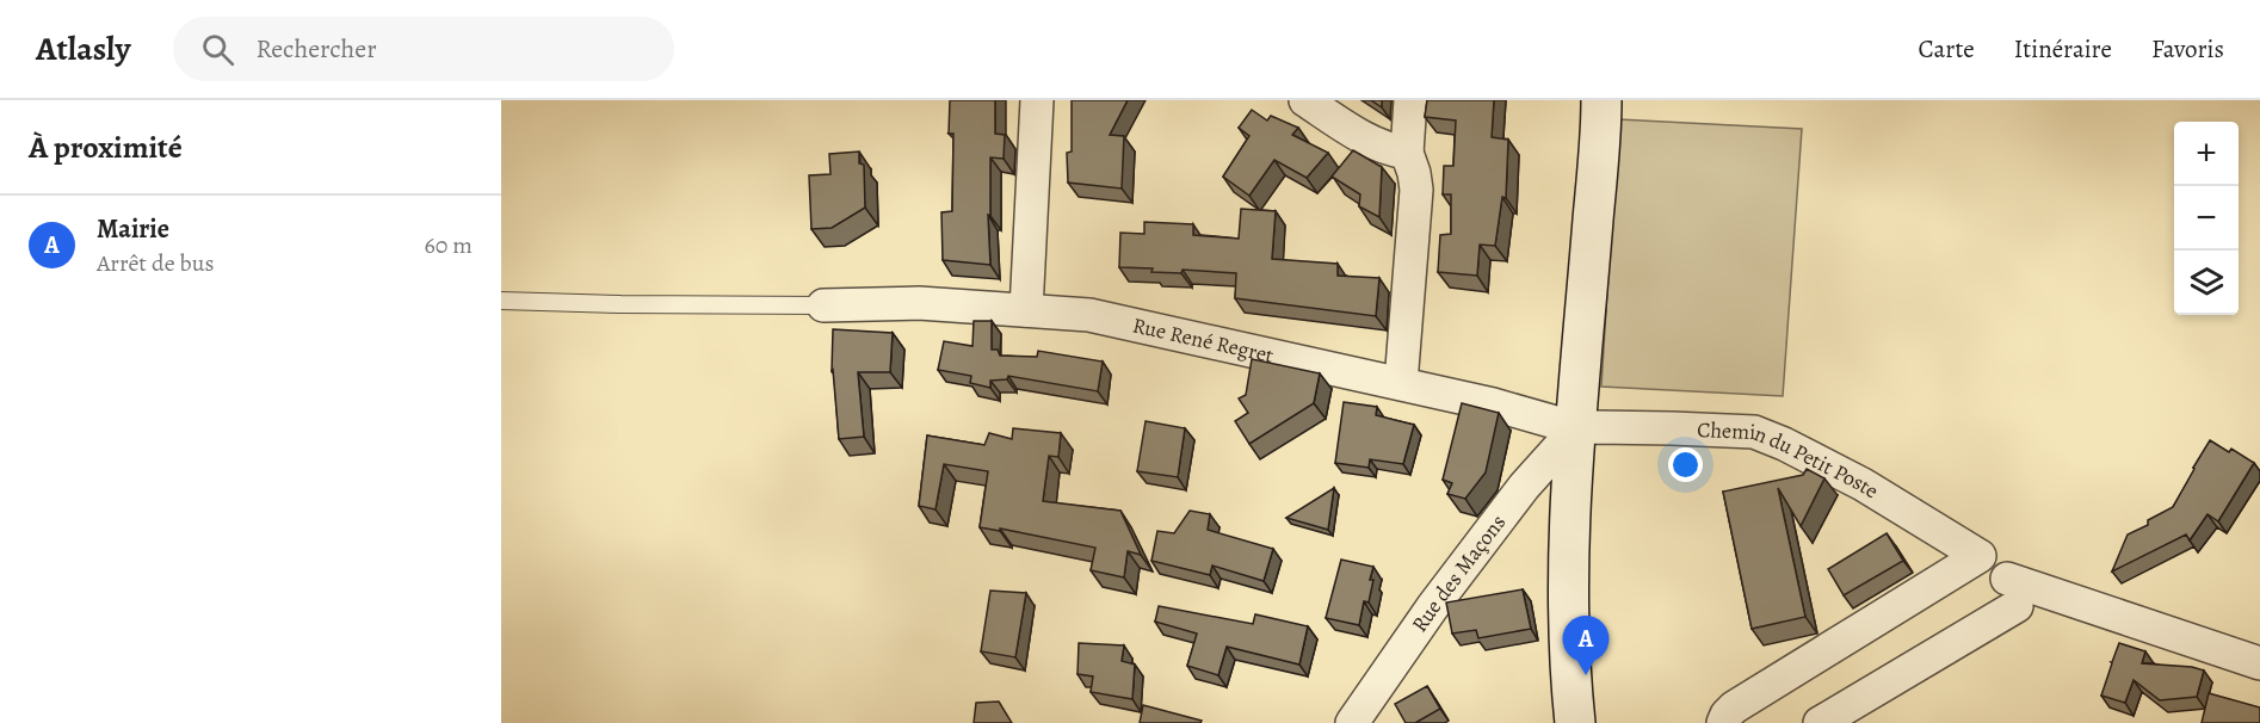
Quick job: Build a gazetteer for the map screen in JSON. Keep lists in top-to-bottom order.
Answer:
{
  "streets": {
    "street": ["Rue René Regret", "Chemin du Petit Poste", "Rue des Maçons"]
  },
  "crossings": [
    ["Rue René Regret", "Chemin du Petit Poste"],
    ["Rue René Regret", "Rue des Maçons"],
    ["Chemin du Petit Poste", "Rue des Maçons"]
  ],
  "page": {
    "header": "Atlasly",
    "search": "Rechercher",
    "nav": ["Carte", "Itinéraire", "Favoris"],
    "heading": "À proximité",
    "map_buttons": ["+", "−"],
    "list": [
      {
        "mark": "A",
        "name": "Mairie",
        "note": "Arrêt de bus",
        "value": "60 m"
      }
    ],
    "pins": "A"
  }
}
